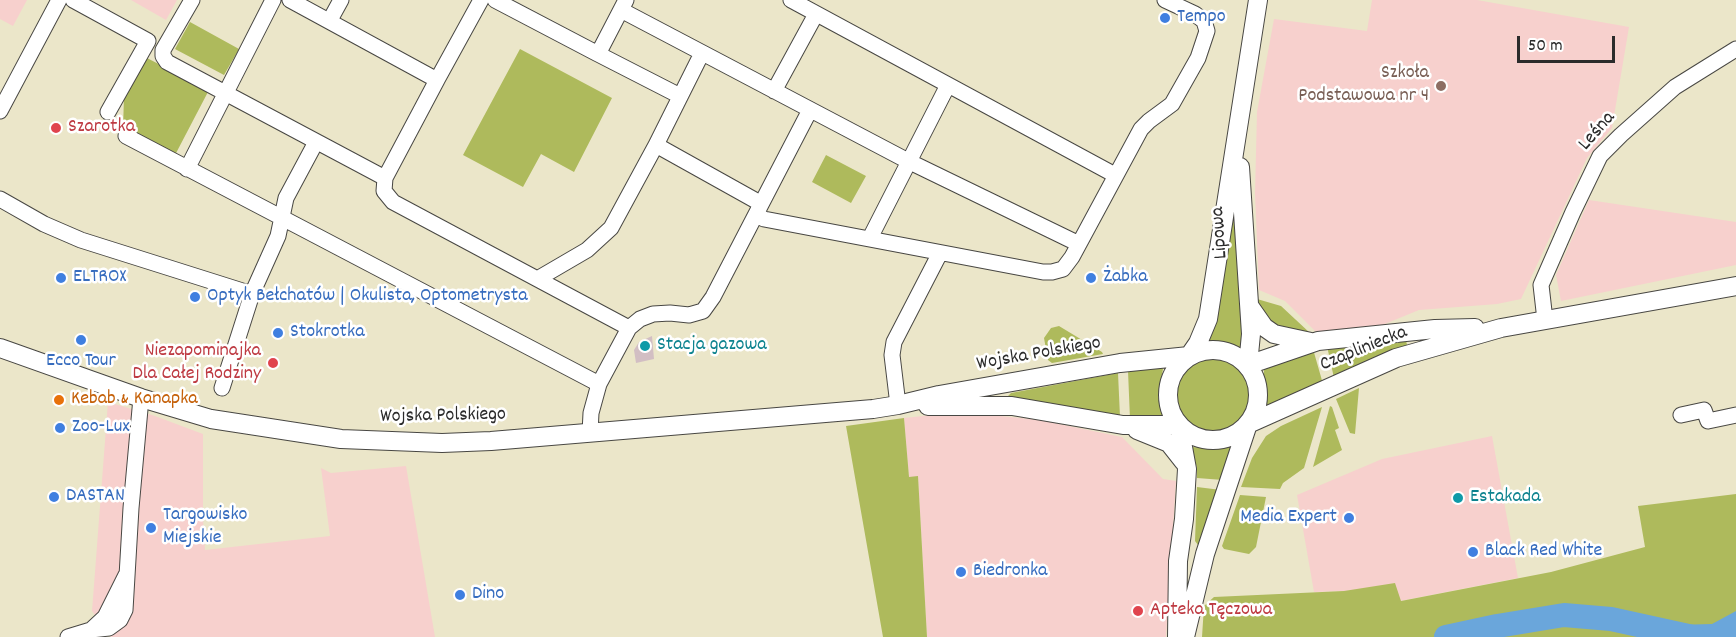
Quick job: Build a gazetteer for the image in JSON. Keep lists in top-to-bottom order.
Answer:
{
  "streets": {
    "street": [
      "Leśna",
      "Lipowa",
      "Czapliniecka",
      "Wojska Polskiego"
    ]
  },
  "crossings": [
    ["Leśna", "Czapliniecka"],
    ["Lipowa", "Czapliniecka"],
    ["Lipowa", "Wojska Polskiego"],
    ["Czapliniecka", "Wojska Polskiego"]
  ],
  "places": [
    "Tempo",
    "Szkoła Podstawowa nr 4",
    "Szarotka",
    "ELTROX",
    "Żabka",
    "Optyk Bełchatów | Okulista, Optometrysta",
    "Stokrotka",
    "Ecco Tour",
    "Stacja gazowa",
    "Niezapominajka Dla Całej Rodziny",
    "Kebab & Kanapka",
    "Zoo-Lux",
    "DASTAN",
    "Estakada",
    "Media Expert",
    "Targowisko Miejskie",
    "Black Red White",
    "Biedronka",
    "Dino",
    "Apteka Tęczowa"
  ],
  "scale_bar": "50 m"
}
